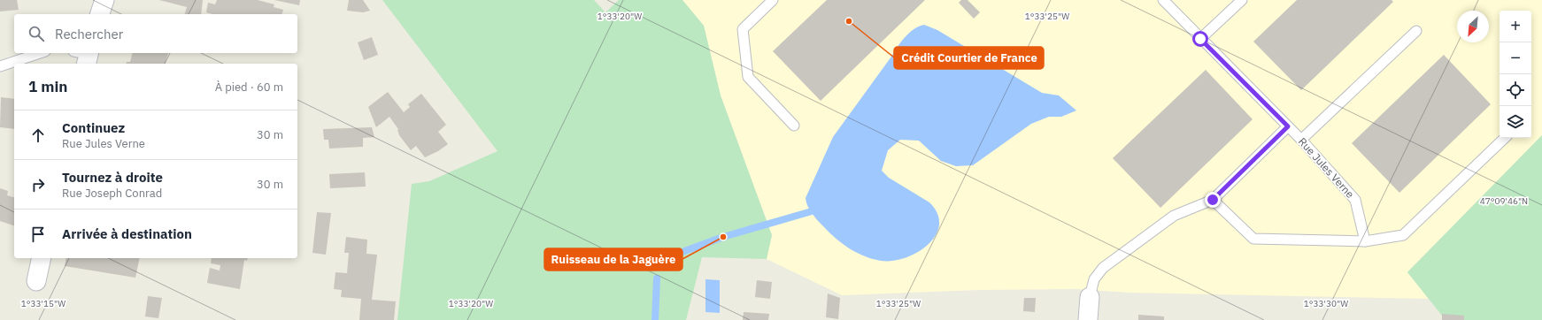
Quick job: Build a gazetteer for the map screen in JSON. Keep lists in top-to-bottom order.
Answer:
{
  "streets": {
    "lane": ["Rue Jules Verne"]
  },
  "places": ["Crédit Courtier de France", "Ruisseau de la Jaguère"],
  "north": "bottom left",
  "page": {
    "map_buttons": ["+", "−"],
    "search": "Rechercher",
    "heading": ["1 min", "À pied · 60 m"],
    "list": [
      ["Continuez", "Rue Jules Verne", "30 m"],
      ["Tournez à droite", "Rue Joseph Conrad", "30 m"],
      "Arrivée à destination"
    ]
  },
  "coordinates": [
    "1°33'20\"W",
    "1°33'25\"W",
    "47°09'46\"N",
    "1°33'15\"W",
    "1°33'30\"W"
  ]
}
